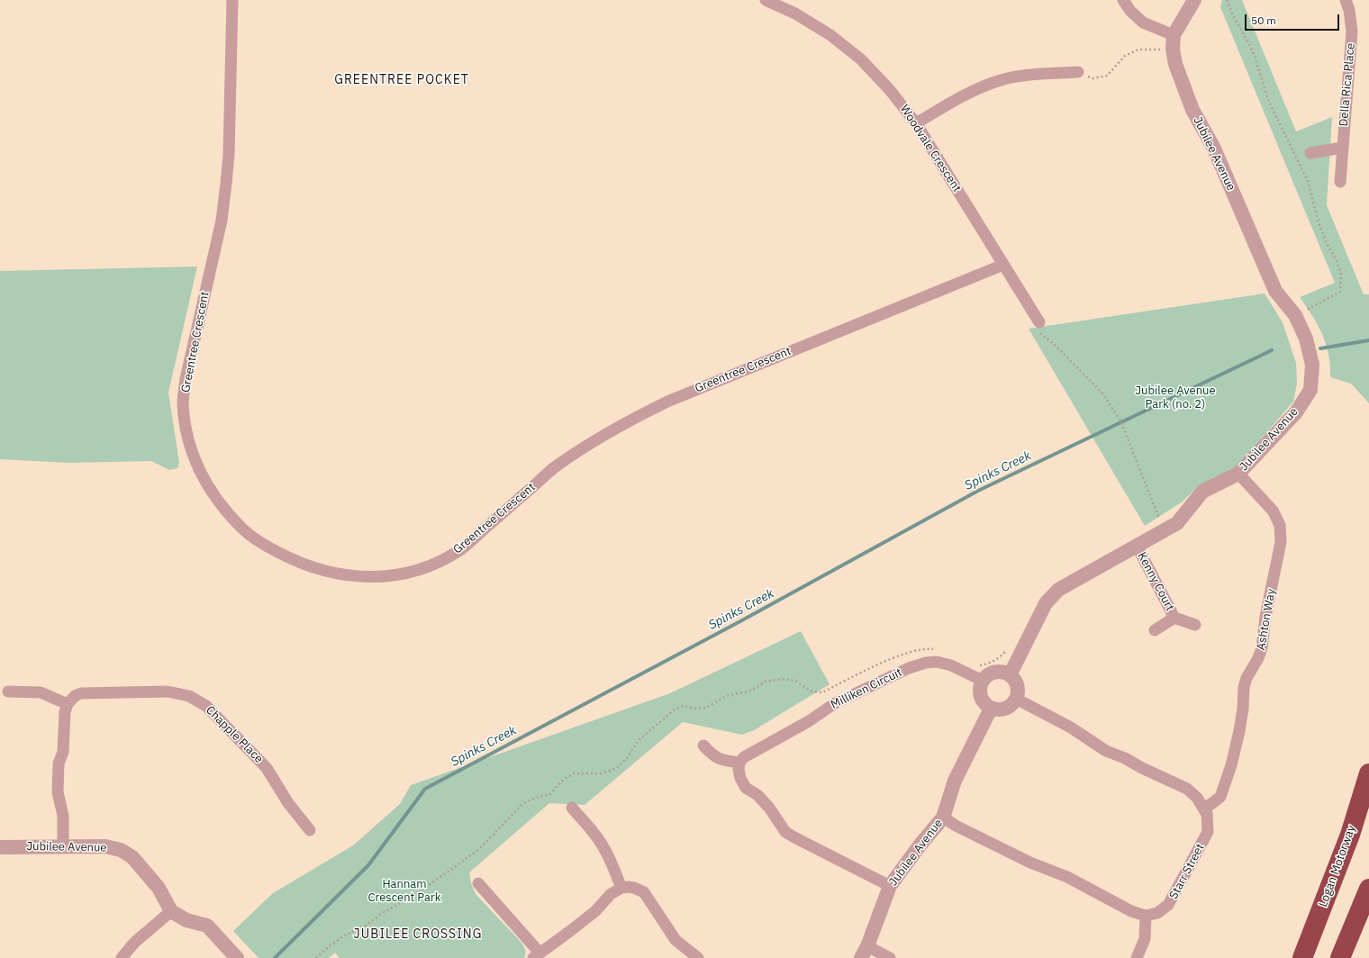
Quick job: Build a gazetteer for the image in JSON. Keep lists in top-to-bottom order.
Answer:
{
  "streets": {
    "highway": ["Logan Motorway"],
    "street": [
      "Della Rica Place",
      "Woodvale Crescent",
      "Jubilee Avenue",
      "Greentree Crescent",
      "Kenny Court",
      "Ashton Way",
      "Milliken Circuit",
      "Chapple Place",
      "Starr Street"
    ]
  },
  "crossings": [
    ["Woodvale Crescent", "Greentree Crescent"],
    ["Jubilee Avenue", "Kenny Court"],
    ["Jubilee Avenue", "Ashton Way"],
    ["Jubilee Avenue", "Milliken Circuit"],
    ["Jubilee Avenue", "Starr Street"],
    ["Ashton Way", "Starr Street"],
    ["Milliken Circuit", "Starr Street"]
  ],
  "districts": ["GREENTREE POCKET", "JUBILEE CROSSING"],
  "water": ["Spinks Creek"],
  "parks": ["Jubilee Avenue Park (no. 2)", "Hannam Crescent Park"],
  "scale_bar": "50 m"
}
